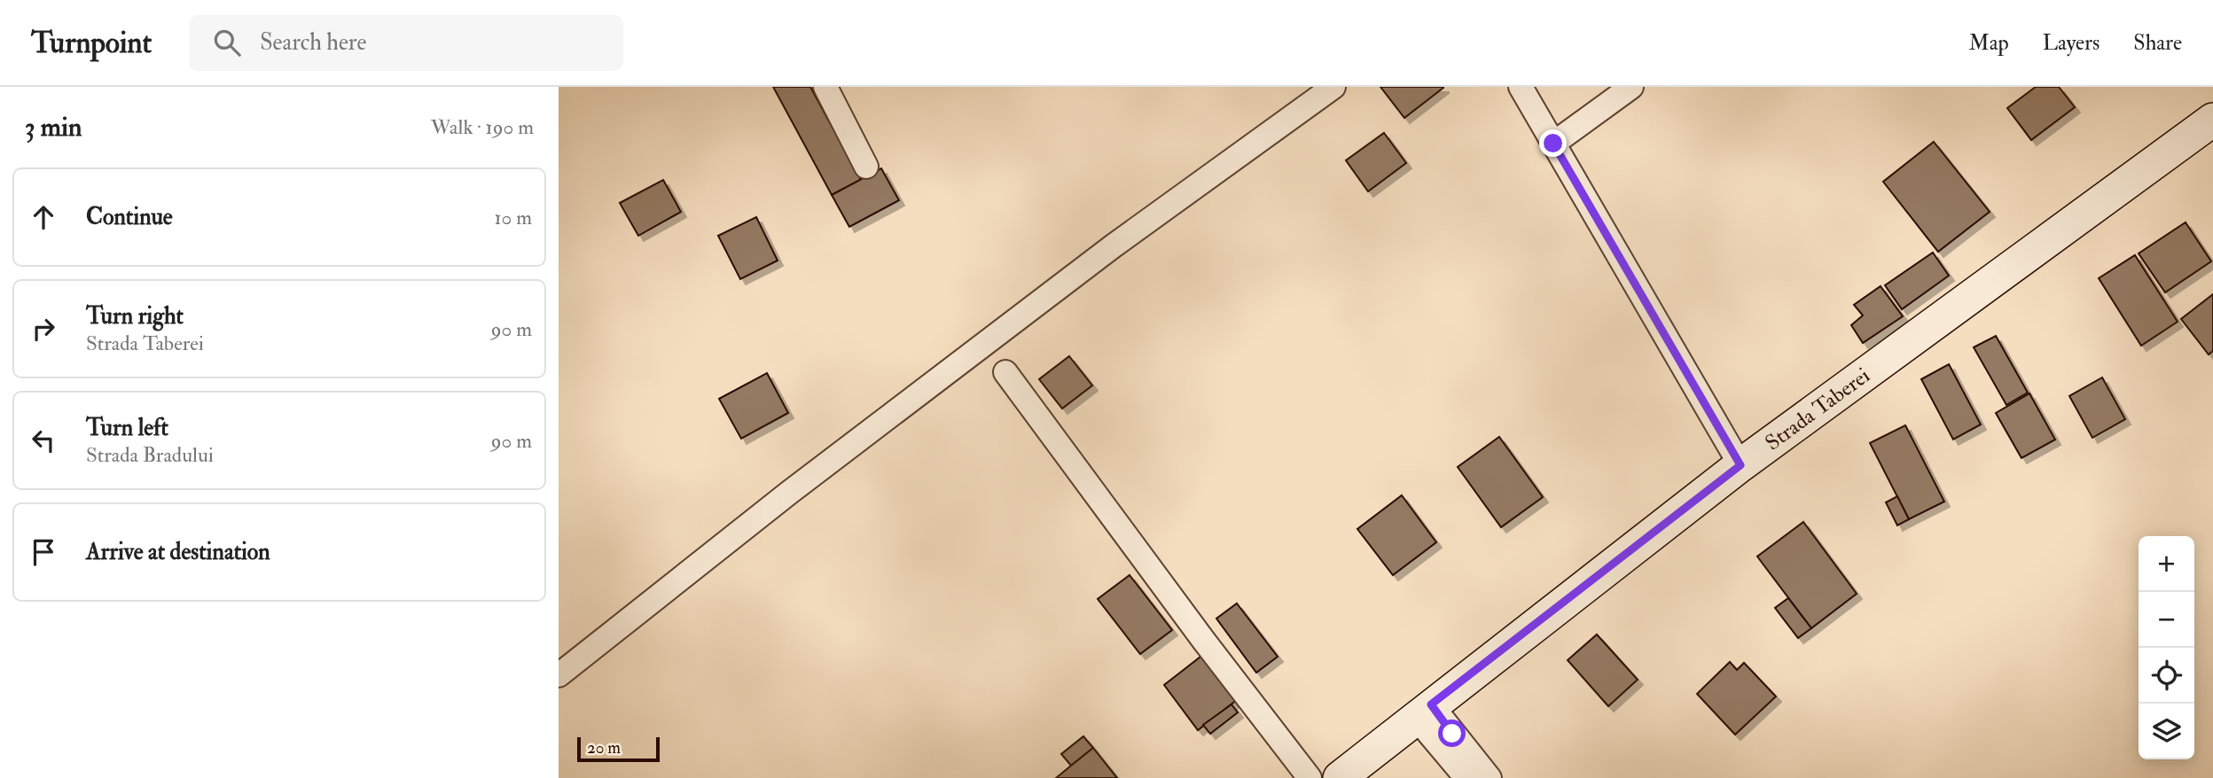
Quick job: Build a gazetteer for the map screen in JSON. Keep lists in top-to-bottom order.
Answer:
{
  "streets": {
    "street": ["Strada Taberei"]
  },
  "scale_bar": "20 m",
  "page": {
    "header": "Turnpoint",
    "search": "Search here",
    "nav": ["Map", "Layers", "Share"],
    "heading": ["3 min", "Walk · 190 m"],
    "list": [
      ["Continue", "10 m"],
      ["Turn right", "Strada Taberei", "90 m"],
      ["Turn left", "Strada Bradului", "90 m"],
      "Arrive at destination"
    ],
    "map_buttons": ["+", "−"],
    "scale": "20 m"
  }
}
